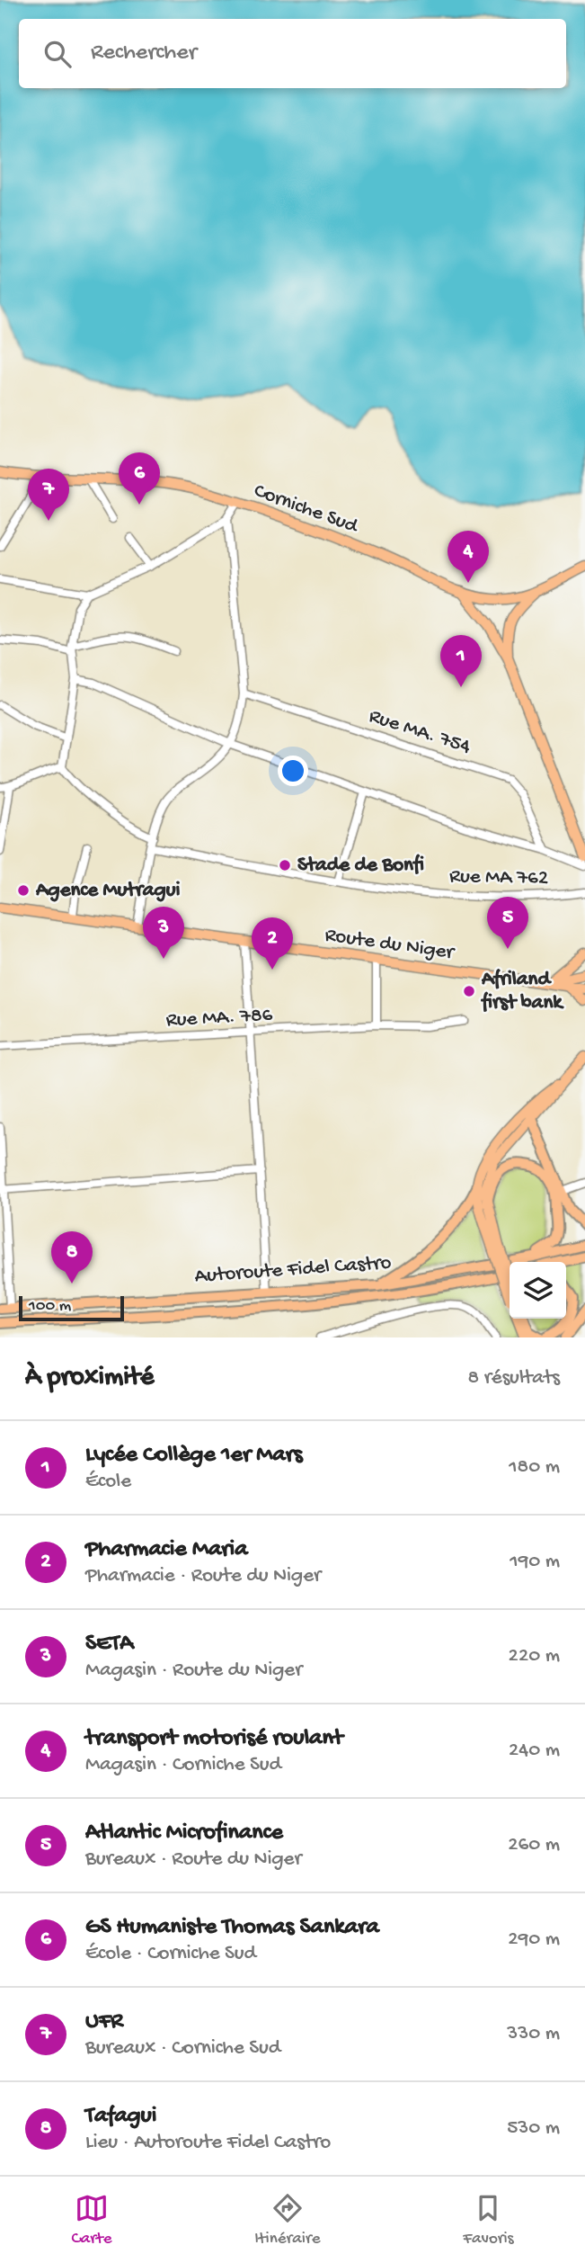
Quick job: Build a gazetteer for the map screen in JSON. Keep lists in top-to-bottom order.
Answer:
{
  "streets": {
    "highway": ["Autoroute Fidel Castro"],
    "main road": ["Corniche Sud", "Route du Niger"],
    "street": ["Rue MA. 754", "Rue MA 762", "Rue MA. 786"]
  },
  "places": ["Stade de Bonfi", "Agence Mutragui", "Afriland first bank"],
  "scale_bar": "100 m",
  "page": {
    "search": "Rechercher",
    "pins": [
      "6",
      "7",
      "4",
      "1",
      "5",
      "3",
      "2",
      "8"
    ],
    "scale": "100 m",
    "heading": ["À proximité", "8 résultats"],
    "list": [
      {
        "mark": "1",
        "name": "Lycée Collège 1er Mars",
        "note": "École",
        "value": "180 m"
      },
      {
        "mark": "2",
        "name": "Pharmacie Maria",
        "note": "Pharmacie · Route du Niger",
        "value": "190 m"
      },
      {
        "mark": "3",
        "name": "SETA",
        "note": "Magasin · Route du Niger",
        "value": "220 m"
      },
      {
        "mark": "4",
        "name": "transport motorisé roulant",
        "note": "Magasin · Corniche Sud",
        "value": "240 m"
      },
      {
        "mark": "5",
        "name": "Atlantic Microfinance",
        "note": "Bureaux · Route du Niger",
        "value": "260 m"
      },
      {
        "mark": "6",
        "name": "GS Humaniste Thomas Sankara",
        "note": "École · Corniche Sud",
        "value": "290 m"
      },
      {
        "mark": "7",
        "name": "UFR",
        "note": "Bureaux · Corniche Sud",
        "value": "330 m"
      },
      {
        "mark": "8",
        "name": "Tafagui",
        "note": "Lieu · Autoroute Fidel Castro",
        "value": "530 m"
      }
    ],
    "nav": ["Carte", "Itinéraire", "Favoris"]
  }
}
